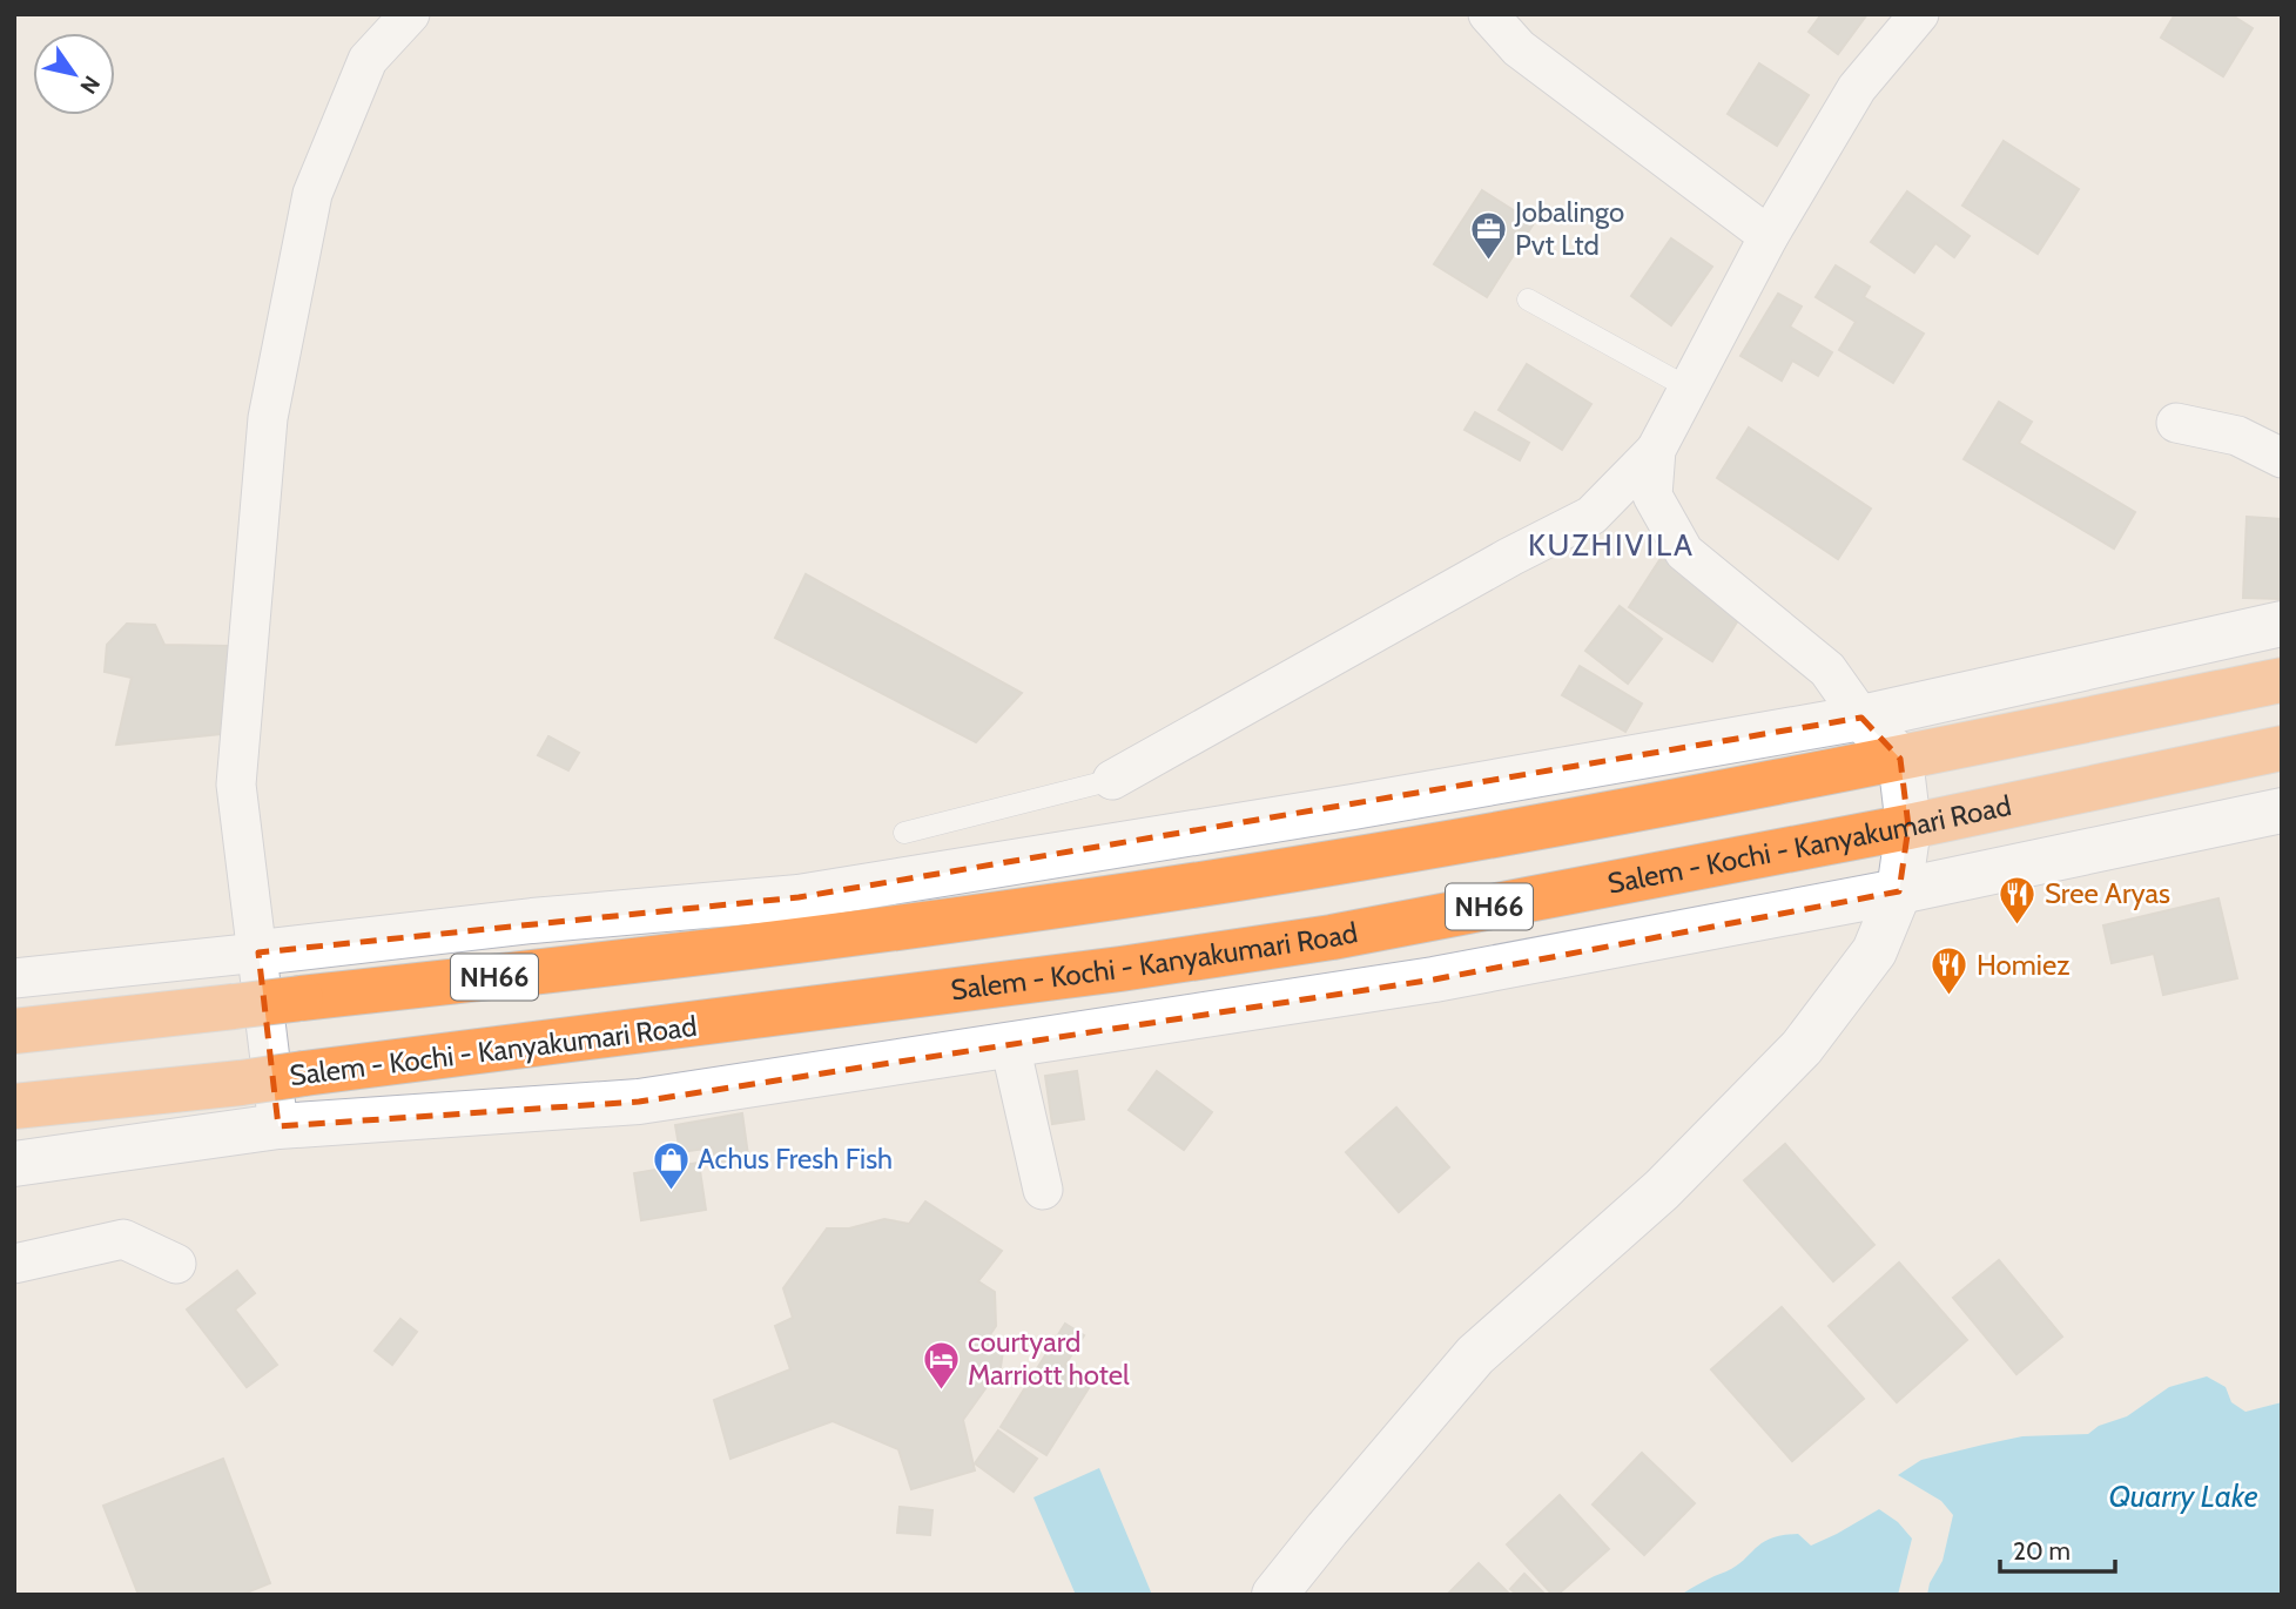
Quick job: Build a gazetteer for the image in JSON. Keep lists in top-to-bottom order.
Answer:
{
  "streets": {
    "highway": ["Salem - Kochi - Kanyakumari Road", "NH66"]
  },
  "districts": ["KUZHIVILA"],
  "water": ["Quarry Lake"],
  "places": {
    "office": ["Jobalingo Pvt Ltd"],
    "restaurant": ["Sree Aryas", "Homiez"],
    "shop": ["Achus Fresh Fish"],
    "hotel": ["courtyard Marriott hotel"]
  },
  "scale_bar": "20 m",
  "north": "bottom right"
}
